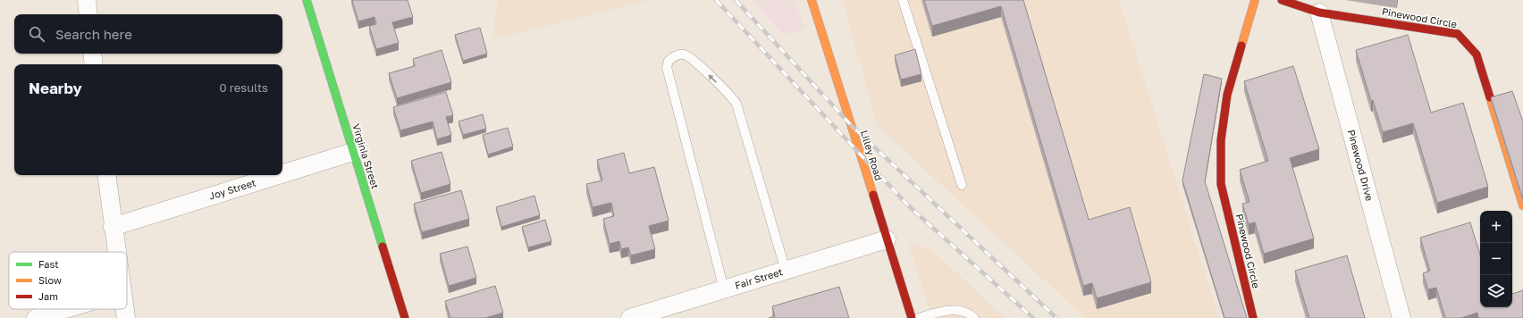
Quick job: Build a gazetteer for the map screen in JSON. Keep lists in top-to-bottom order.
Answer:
{
  "streets": {
    "street": [
      "Pinewood Circle",
      "Lilley Road",
      "Virginia Street",
      "Pinewood Drive",
      "Joy Street",
      "Fair Street"
    ]
  },
  "crossings": [
    ["Pinewood Circle", "Pinewood Drive"],
    ["Lilley Road", "Fair Street"],
    ["Virginia Street", "Joy Street"]
  ],
  "legend": ["Fast", "Slow", "Jam"],
  "page": {
    "search": "Search here",
    "heading": ["Nearby", "0 results"],
    "map_buttons": ["+", "−"]
  }
}
